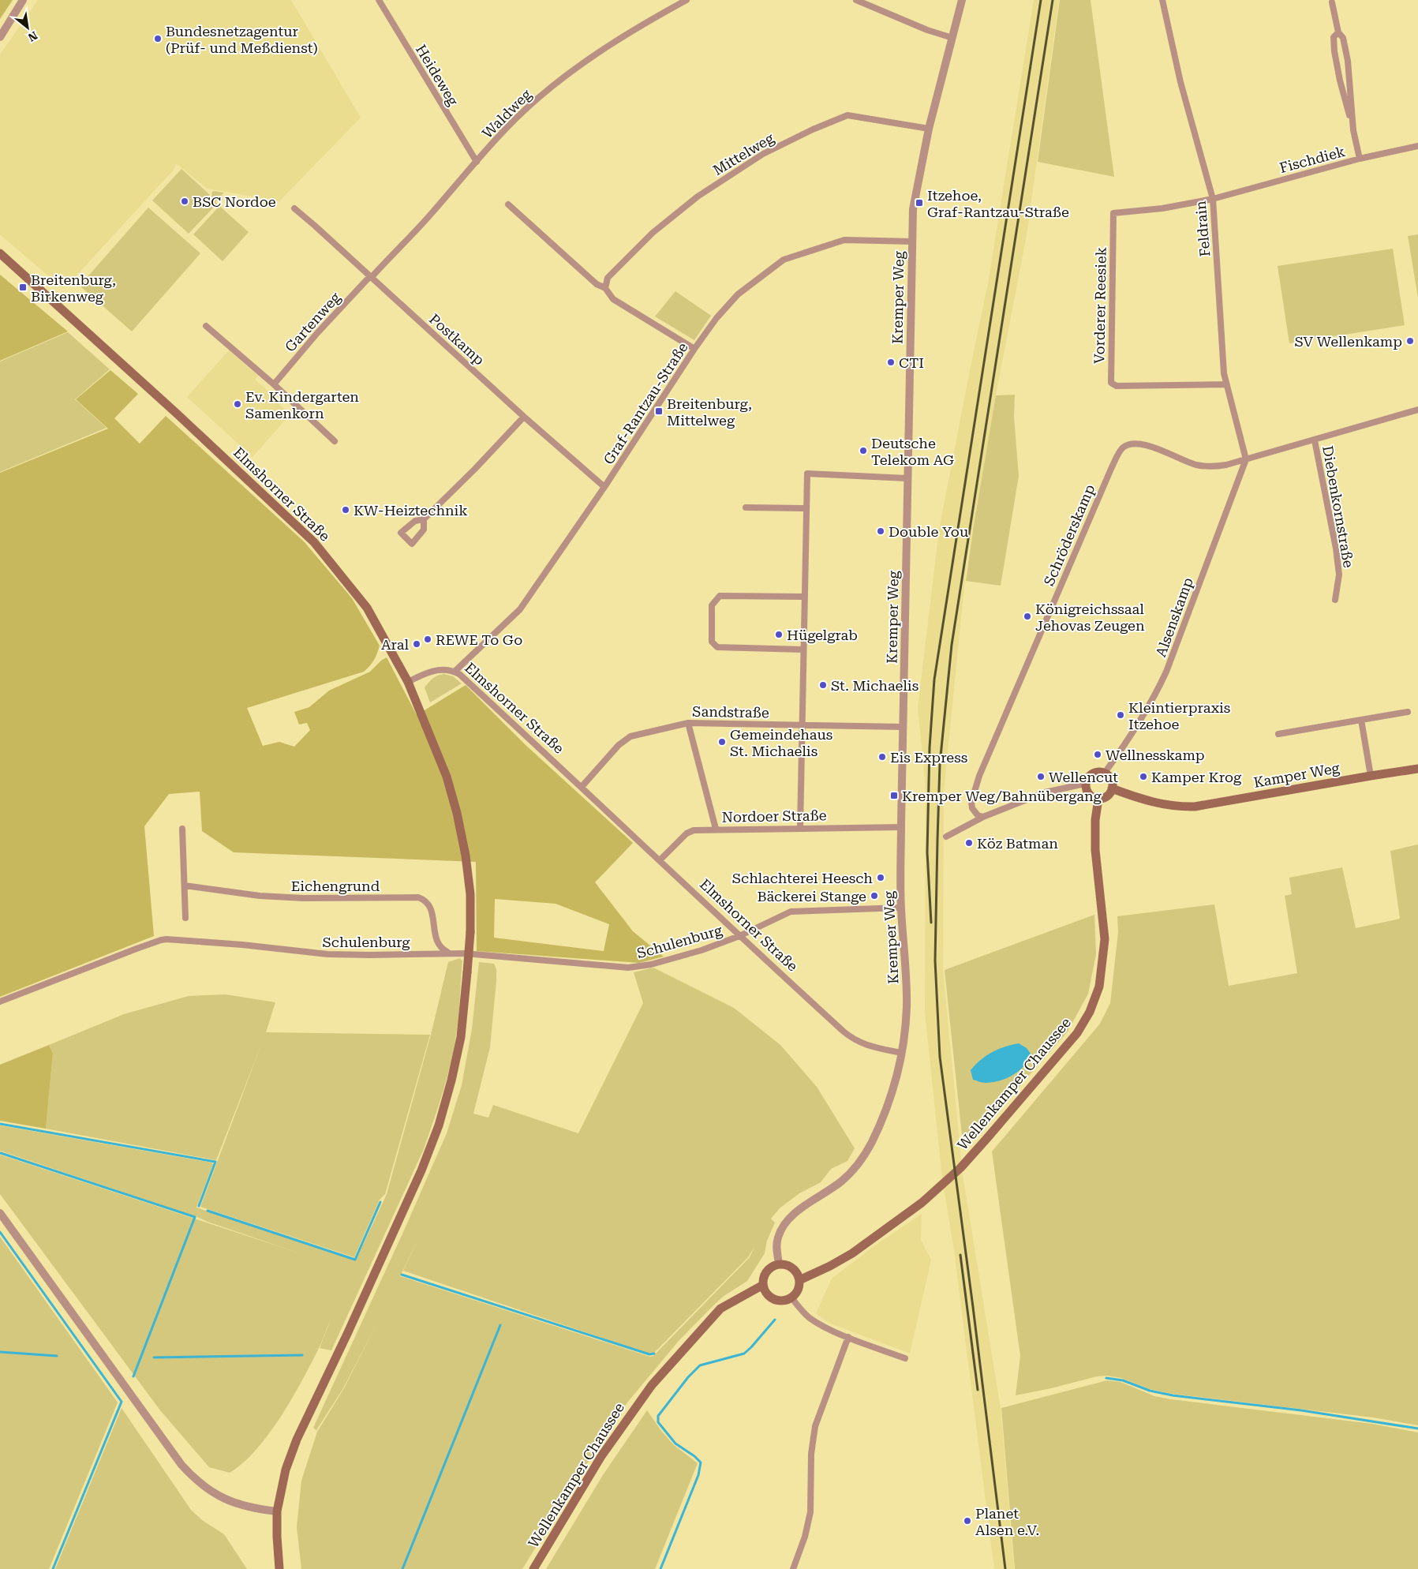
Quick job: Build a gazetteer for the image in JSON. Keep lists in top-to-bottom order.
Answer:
{
  "streets": {
    "main road": ["Elmshorner Straße", "Kamper Weg", "Wellenkamper Chaussee"],
    "street": [
      "Heideweg",
      "Waldweg",
      "Mittelweg",
      "Fischdiek",
      "Feldrain",
      "Kremper Weg",
      "Vorderer Reesiek",
      "Gartenweg",
      "Postkamp",
      "Graf-Rantzau-Straße",
      "Diebenkornstraße",
      "Schröderskamp",
      "Alsenskamp",
      "Sandstraße",
      "Nordoer Straße",
      "Eichengrund",
      "Schulenburg"
    ]
  },
  "crossings": [
    ["Heideweg", "Waldweg"],
    ["Waldweg", "Gartenweg"],
    ["Waldweg", "Postkamp"],
    ["Mittelweg", "Kremper Weg"],
    ["Fischdiek", "Feldrain"],
    ["Fischdiek", "Vorderer Reesiek"],
    ["Feldrain", "Vorderer Reesiek"],
    ["Feldrain", "Schröderskamp"],
    ["Feldrain", "Alsenskamp"],
    ["Kremper Weg", "Graf-Rantzau-Straße"],
    ["Kremper Weg", "Elmshorner Straße"],
    ["Kremper Weg", "Sandstraße"],
    ["Kremper Weg", "Nordoer Straße"],
    ["Kremper Weg", "Schulenburg"],
    ["Kremper Weg", "Wellenkamper Chaussee"],
    ["Gartenweg", "Postkamp"],
    ["Postkamp", "Graf-Rantzau-Straße"],
    ["Graf-Rantzau-Straße", "Elmshorner Straße"],
    ["Elmshorner Straße", "Sandstraße"],
    ["Elmshorner Straße", "Nordoer Straße"],
    ["Elmshorner Straße", "Schulenburg"],
    ["Diebenkornstraße", "Schröderskamp"],
    ["Schröderskamp", "Alsenskamp"],
    ["Alsenskamp", "Kamper Weg"],
    ["Alsenskamp", "Wellenkamper Chaussee"],
    ["Kamper Weg", "Wellenkamper Chaussee"],
    ["Eichengrund", "Schulenburg"]
  ],
  "places": {
    "other": [
      "Bundesnetzagentur (Prüf- und Meßdienst)",
      "BSC Nordoe",
      "SV Wellenkamp",
      "CTI",
      "Ev. Kindergarten Samenkorn",
      "Deutsche Telekom AG",
      "KW-Heiztechnik",
      "Double You",
      "Königreichssaal Jehovas Zeugen",
      "Hügelgrab",
      "REWE To Go",
      "Aral",
      "St. Michaelis",
      "Kleintierpraxis Itzehoe",
      "Gemeindehaus St. Michaelis",
      "Wellnesskamp",
      "Eis Express",
      "Wellencut",
      "Kamper Krog",
      "Köz Batman",
      "Schlachterei Heesch",
      "Bäckerei Stange",
      "Planet Alsen e.V."
    ],
    "transit": [
      "Itzehoe, Graf-Rantzau-Straße",
      "Breitenburg, Birkenweg",
      "Breitenburg, Mittelweg",
      "Kremper Weg/Bahnübergang"
    ]
  },
  "north": "bottom right"
}
